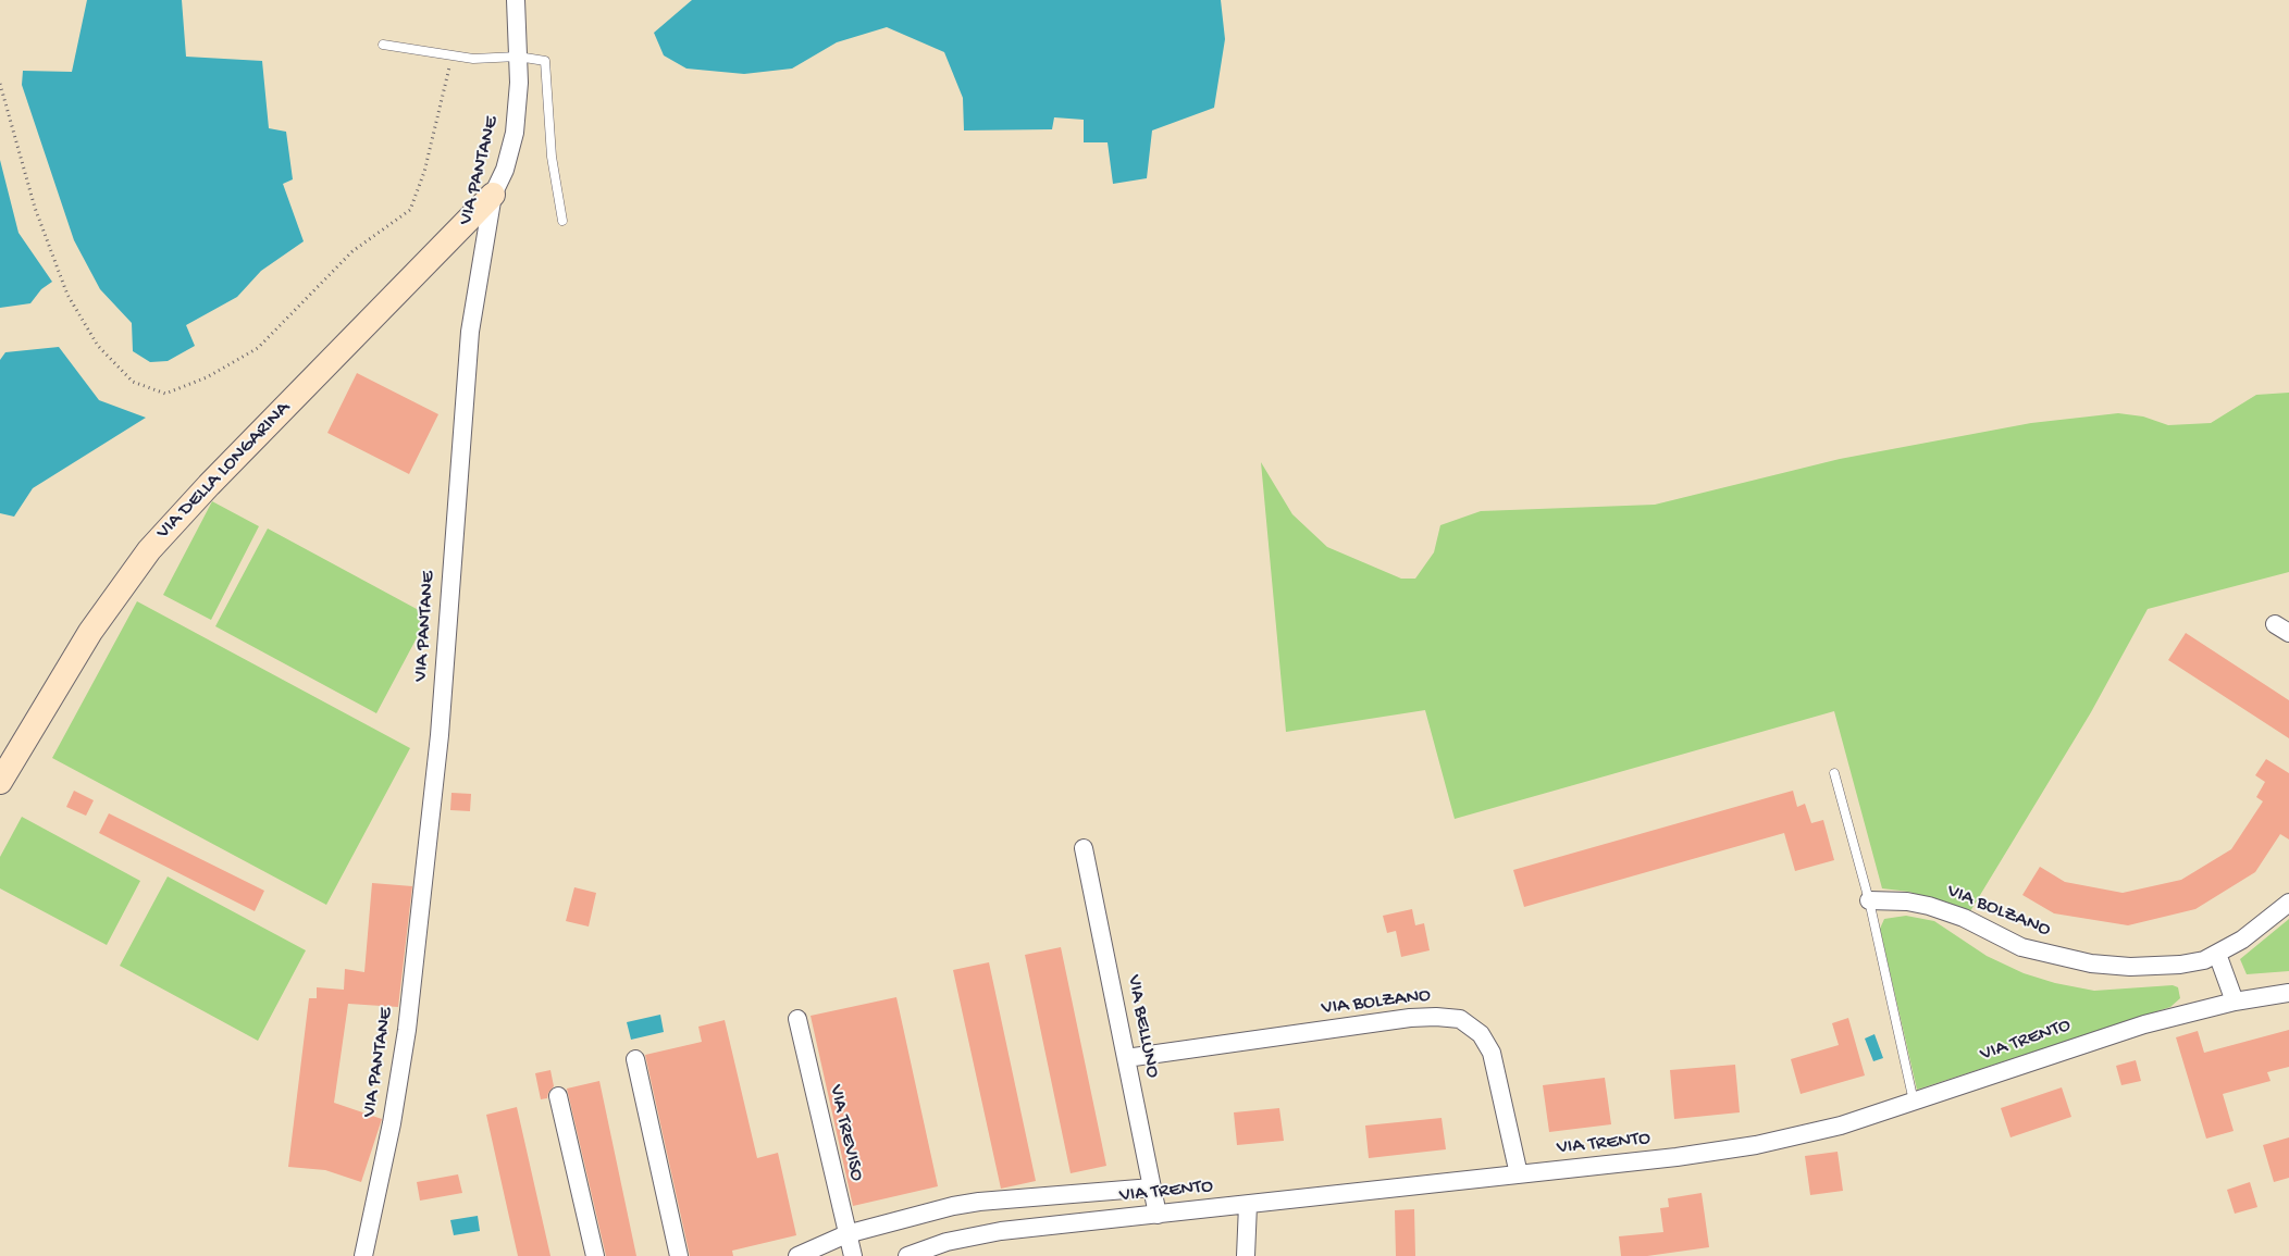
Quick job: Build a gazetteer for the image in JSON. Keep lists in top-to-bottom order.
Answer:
{
  "streets": {
    "street": [
      "VIA PANTANE",
      "VIA DELLA LONGARINA",
      "VIA BOLZANO",
      "VIA BELLUNO",
      "VIA TRENTO",
      "VIA TREVISO"
    ]
  },
  "crossings": [
    ["VIA PANTANE", "VIA DELLA LONGARINA"],
    ["VIA BOLZANO", "VIA BELLUNO"],
    ["VIA BOLZANO", "VIA TRENTO"],
    ["VIA BELLUNO", "VIA TRENTO"]
  ]
}
